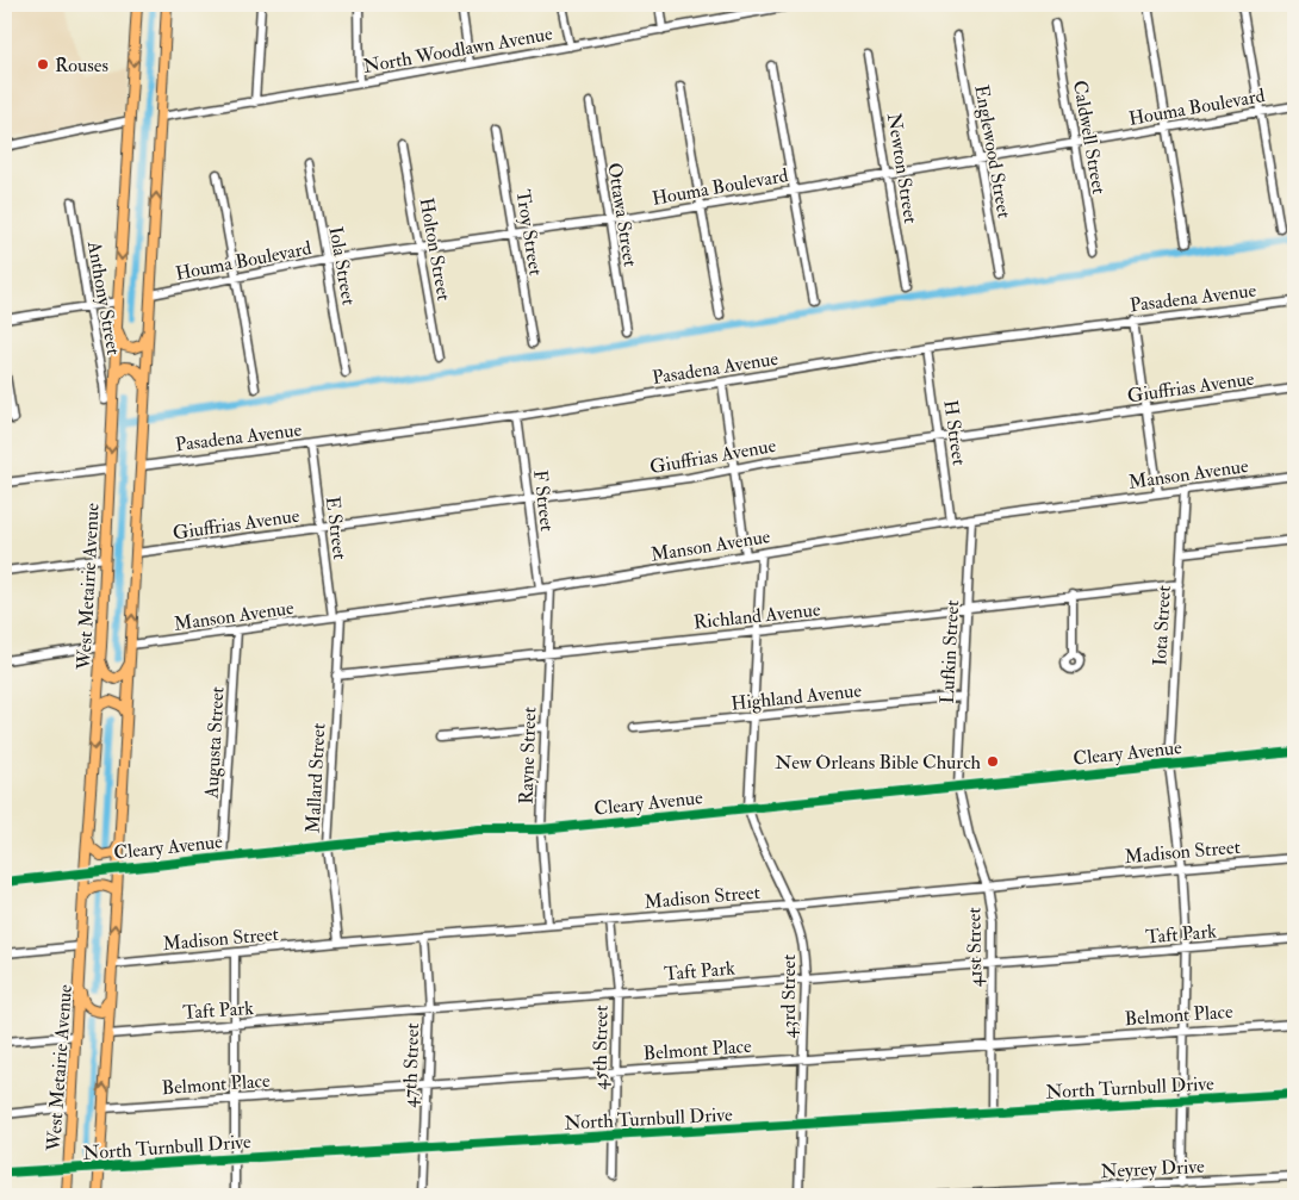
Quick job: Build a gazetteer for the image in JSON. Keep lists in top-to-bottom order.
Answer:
{
  "streets": {
    "main road": ["West Metairie Avenue"],
    "street": [
      "North Woodlawn Avenue",
      "Houma Boulevard",
      "Caldwell Street",
      "Englewood Street",
      "Newton Street",
      "Ottawa Street",
      "Troy Street",
      "Holton Street",
      "Iola Street",
      "Pasadena Avenue",
      "Anthony Street",
      "Giuffrias Avenue",
      "H Street",
      "Manson Avenue",
      "F Street",
      "E Street",
      "Richland Avenue",
      "Iota Street",
      "Lufkin Street",
      "Highland Avenue",
      "Augusta Street",
      "Cleary Avenue",
      "Rayne Street",
      "Mallard Street",
      "Madison Street",
      "Taft Park",
      "41st Street",
      "43rd Street",
      "Belmont Place",
      "45th Street",
      "47th Street",
      "North Turnbull Drive",
      "Neyrey Drive"
    ]
  },
  "crossings": [
    ["Houma Boulevard", "Caldwell Street"],
    ["Houma Boulevard", "Englewood Street"],
    ["Houma Boulevard", "Newton Street"],
    ["Houma Boulevard", "Ottawa Street"],
    ["Houma Boulevard", "Troy Street"],
    ["Houma Boulevard", "Holton Street"],
    ["Houma Boulevard", "Iola Street"],
    ["Pasadena Avenue", "H Street"],
    ["Pasadena Avenue", "F Street"],
    ["Pasadena Avenue", "E Street"],
    ["Giuffrias Avenue", "H Street"],
    ["Giuffrias Avenue", "F Street"],
    ["Giuffrias Avenue", "E Street"],
    ["H Street", "Manson Avenue"],
    ["Manson Avenue", "F Street"],
    ["Manson Avenue", "E Street"],
    ["Manson Avenue", "Iota Street"],
    ["Manson Avenue", "Lufkin Street"],
    ["Manson Avenue", "Augusta Street"],
    ["Manson Avenue", "Rayne Street"],
    ["Manson Avenue", "Mallard Street"],
    ["E Street", "Mallard Street"],
    ["West Metairie Avenue", "Cleary Avenue"],
    ["West Metairie Avenue", "North Turnbull Drive"],
    ["Richland Avenue", "Iota Street"],
    ["Richland Avenue", "Lufkin Street"],
    ["Richland Avenue", "Rayne Street"],
    ["Richland Avenue", "Mallard Street"],
    ["Iota Street", "Cleary Avenue"],
    ["Iota Street", "Madison Street"],
    ["Iota Street", "Taft Park"],
    ["Iota Street", "Belmont Place"],
    ["Iota Street", "North Turnbull Drive"],
    ["Iota Street", "Neyrey Drive"],
    ["Lufkin Street", "Highland Avenue"],
    ["Lufkin Street", "Cleary Avenue"],
    ["Lufkin Street", "41st Street"],
    ["Augusta Street", "Cleary Avenue"],
    ["Cleary Avenue", "Rayne Street"],
    ["Cleary Avenue", "Mallard Street"],
    ["Cleary Avenue", "41st Street"],
    ["Cleary Avenue", "43rd Street"],
    ["Rayne Street", "Madison Street"],
    ["Mallard Street", "Madison Street"],
    ["Madison Street", "41st Street"],
    ["Madison Street", "43rd Street"],
    ["Madison Street", "45th Street"],
    ["Madison Street", "47th Street"],
    ["Taft Park", "41st Street"],
    ["Taft Park", "43rd Street"],
    ["Taft Park", "45th Street"],
    ["Taft Park", "47th Street"],
    ["41st Street", "Belmont Place"],
    ["41st Street", "North Turnbull Drive"],
    ["43rd Street", "Belmont Place"],
    ["43rd Street", "North Turnbull Drive"],
    ["Belmont Place", "45th Street"],
    ["Belmont Place", "47th Street"],
    ["45th Street", "North Turnbull Drive"],
    ["47th Street", "North Turnbull Drive"]
  ],
  "places": ["Rouses", "New Orleans Bible Church"]
}
